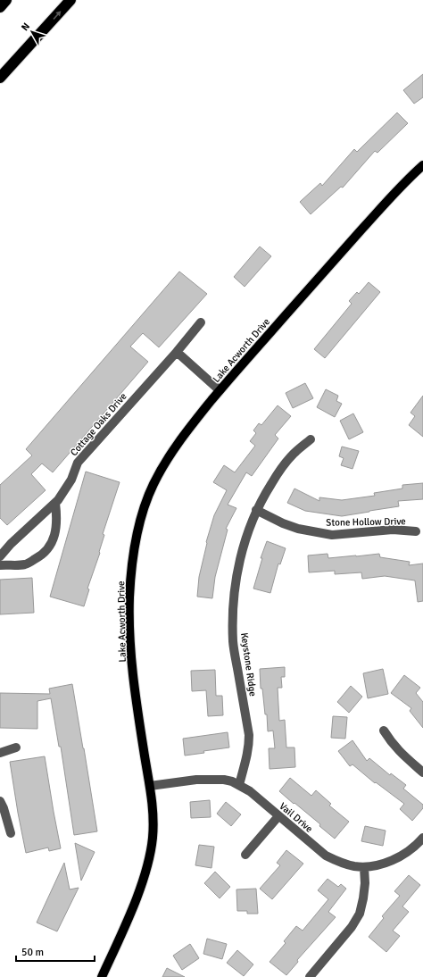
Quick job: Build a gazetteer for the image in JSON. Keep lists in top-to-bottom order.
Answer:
{
  "streets": {
    "main road": ["Lake Acworth Drive"],
    "street": [
      "Cottage Oaks Drive",
      "Stone Hollow Drive",
      "Keystone Ridge",
      "Vail Drive"
    ]
  },
  "crossings": [
    ["Lake Acworth Drive", "Vail Drive"],
    ["Stone Hollow Drive", "Keystone Ridge"],
    ["Keystone Ridge", "Vail Drive"]
  ],
  "scale_bar": "50 m",
  "north": "top left"
}
